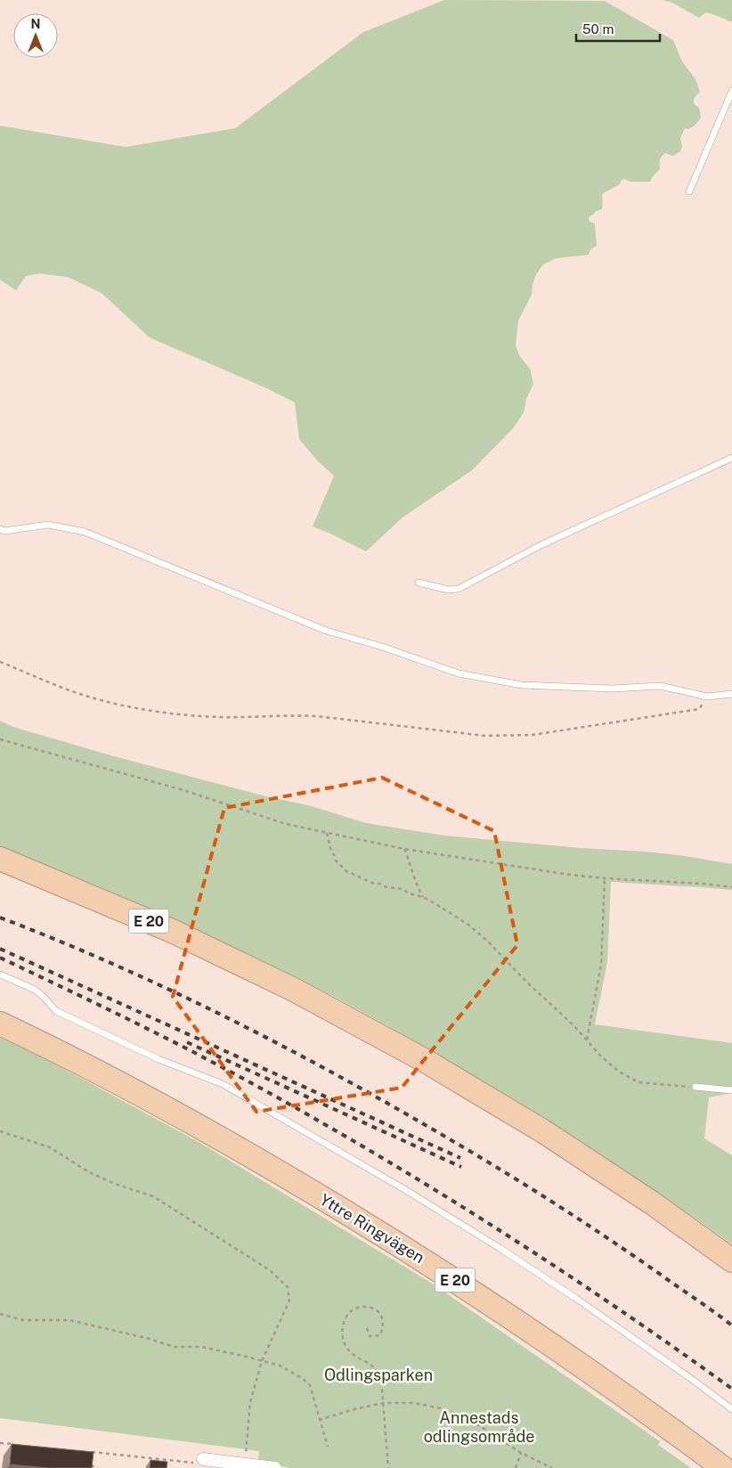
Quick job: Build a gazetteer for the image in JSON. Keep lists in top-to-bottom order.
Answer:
{
  "streets": {
    "highway": ["E 20", "Yttre Ringvägen"]
  },
  "parks": ["Odlingsparken", "Annestads odlingsområde"],
  "scale_bar": "50 m",
  "north": "top"
}
